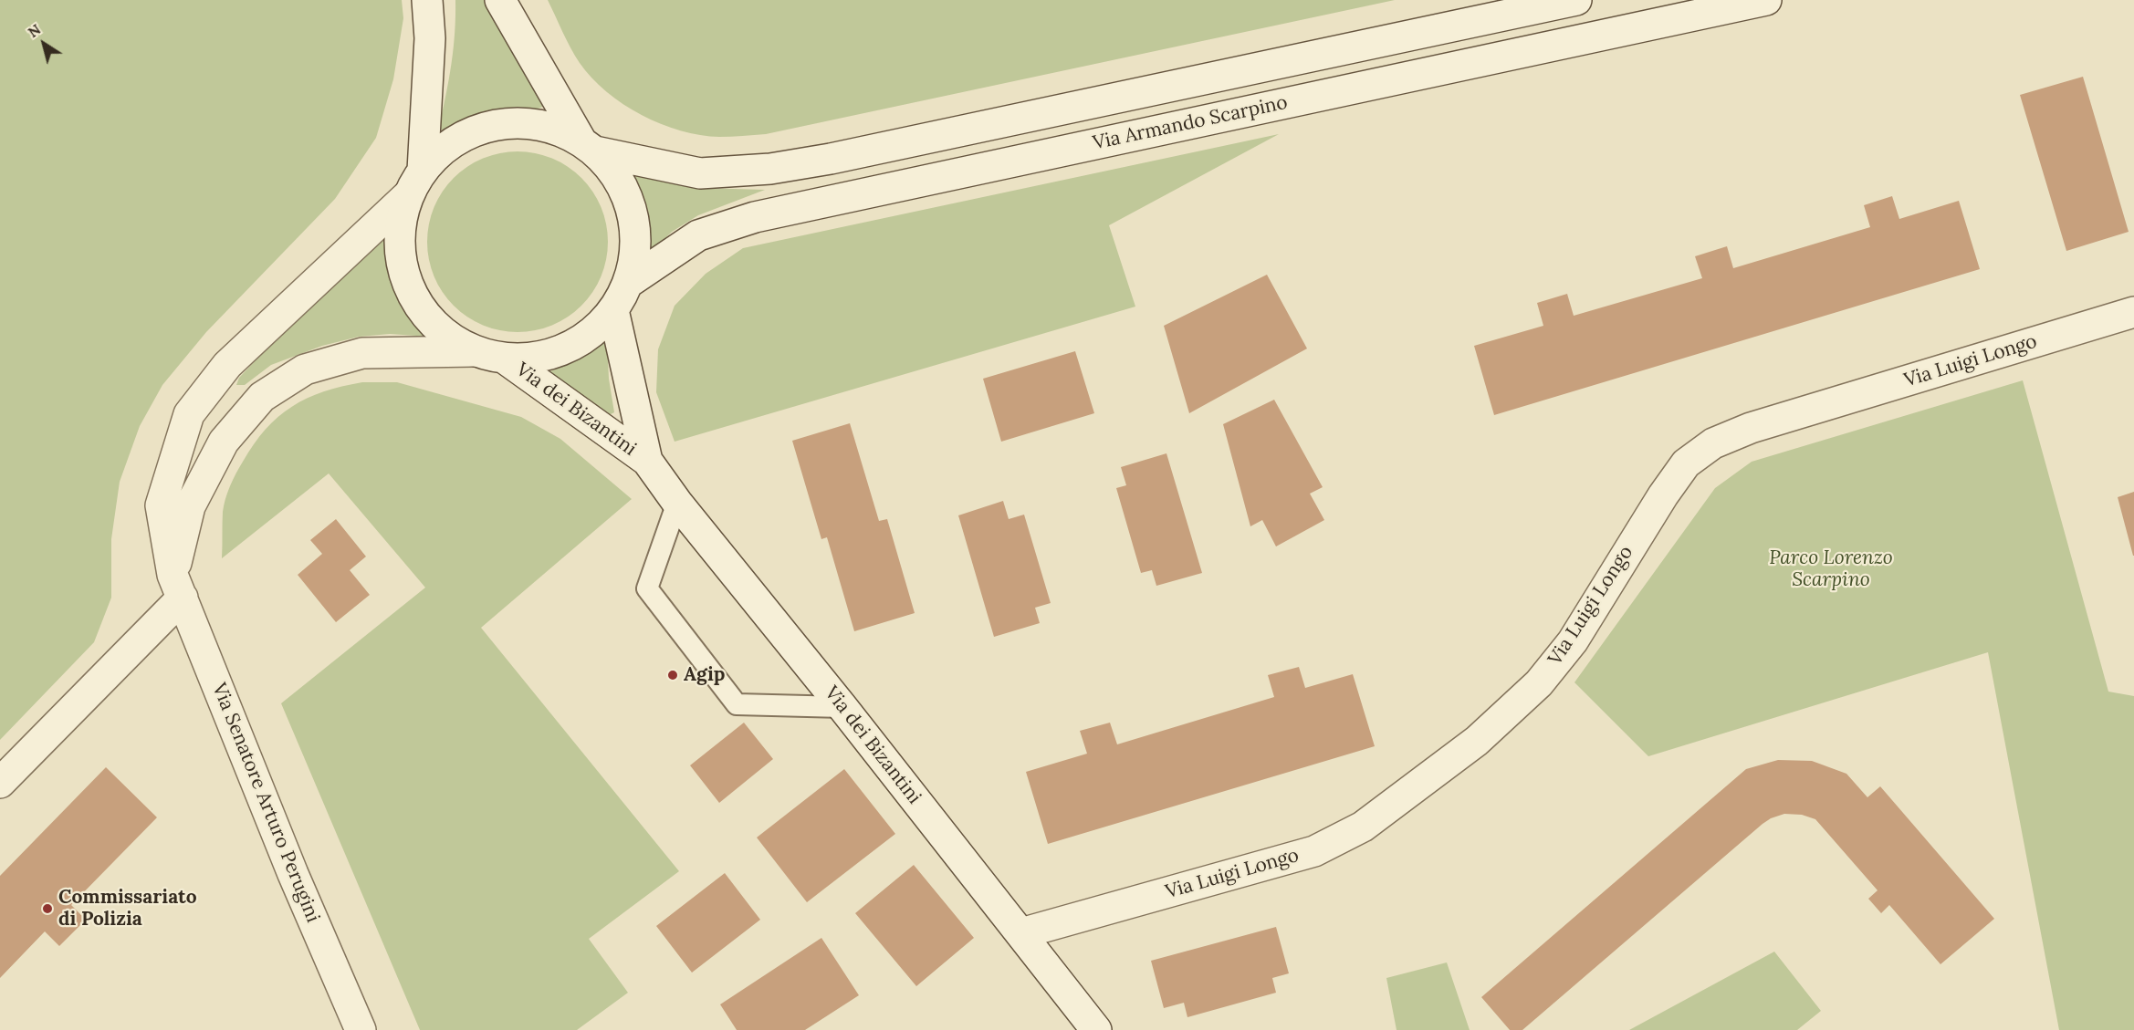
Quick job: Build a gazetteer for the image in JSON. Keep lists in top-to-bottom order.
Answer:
{
  "streets": {
    "street": [
      "Via Armando Scarpino",
      "Via Luigi Longo",
      "Via dei Bizantini",
      "Via Senatore Arturo Perugini"
    ]
  },
  "crossings": [
    ["Via Armando Scarpino", "Via Senatore Arturo Perugini"],
    ["Via Luigi Longo", "Via dei Bizantini"]
  ],
  "parks": ["Parco Lorenzo Scarpino"],
  "places": ["Agip", "Commissariato di Polizia"],
  "north": "top left"
}
